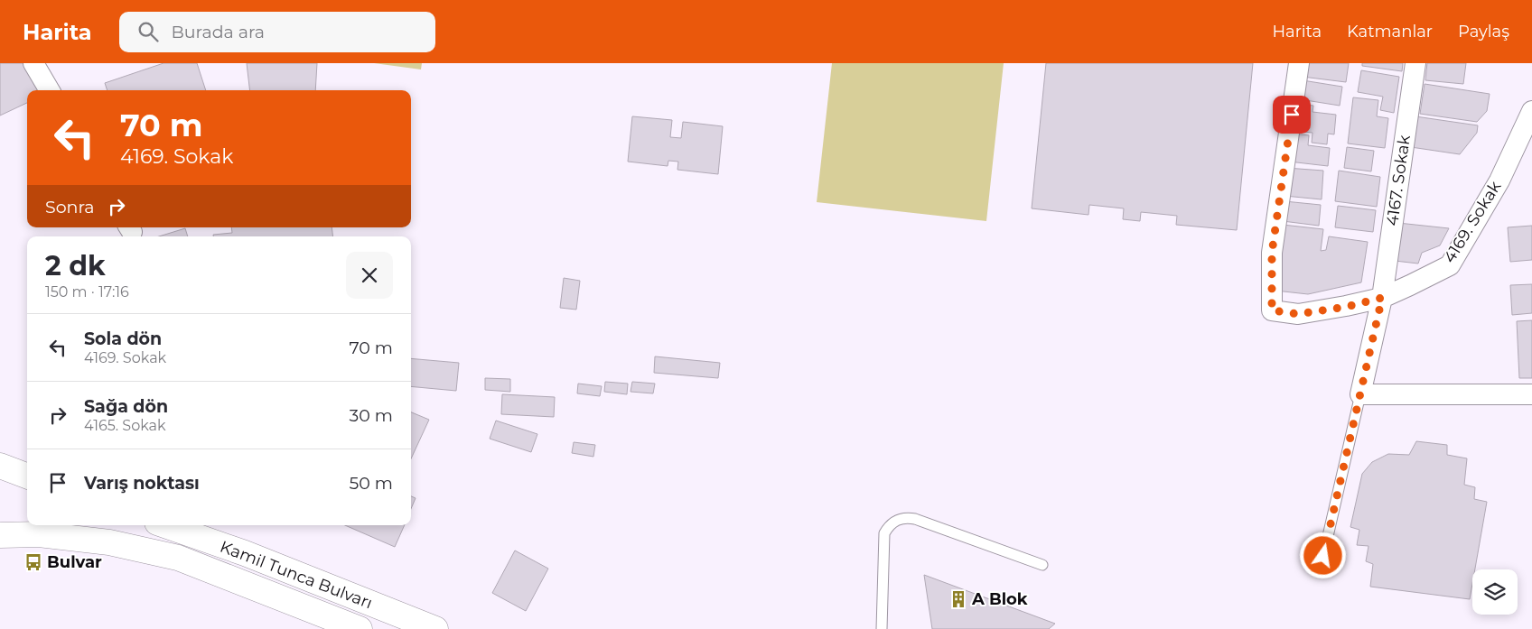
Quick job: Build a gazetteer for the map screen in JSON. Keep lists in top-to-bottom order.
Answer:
{
  "streets": {
    "main road": ["Kamil Tunca Bulvarı"],
    "street": ["4167. Sokak", "4169. Sokak"]
  },
  "crossings": [
    ["4167. Sokak", "4169. Sokak"]
  ],
  "places": {
    "bus stop": ["Bulvar"],
    "building": ["A Blok"]
  },
  "page": {
    "header": "Harita",
    "search": "Burada ara",
    "nav": ["Harita", "Katmanlar", "Paylaş"],
    "turn": ["70 m", "4169. Sokak"],
    "then": "Sonra",
    "heading": ["2 dk", "150 m · 17:16"],
    "list": [
      {
        "name": "Sola dön",
        "note": "4169. Sokak",
        "value": "70 m"
      },
      {
        "name": "Sağa dön",
        "note": "4165. Sokak",
        "value": "30 m"
      },
      {
        "name": "Varış noktası",
        "value": "50 m"
      }
    ]
  }
}
